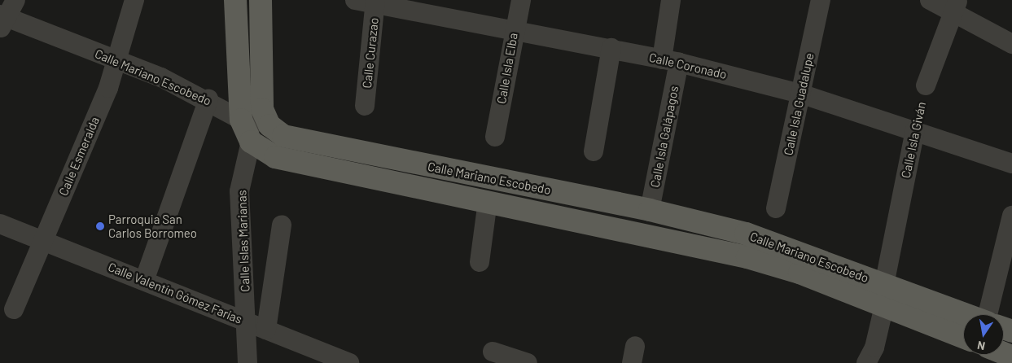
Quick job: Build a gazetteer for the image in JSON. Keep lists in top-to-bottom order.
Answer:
{
  "streets": {
    "main road": ["Calle Mariano Escobedo"],
    "street": [
      "Calle Curazao",
      "Calle Coronado",
      "Calle Isla Elba",
      "Calle Isla Guadalupe",
      "Calle Isla Galápagos",
      "Calle Isla Giván",
      "Calle Esmeralda",
      "Calle Islas Marianas",
      "Calle Valentín Gómez Farías"
    ]
  },
  "crossings": [
    ["Calle Curazao", "Calle Coronado"],
    ["Calle Coronado", "Calle Isla Elba"],
    ["Calle Coronado", "Calle Isla Guadalupe"],
    ["Calle Coronado", "Calle Isla Galápagos"],
    ["Calle Coronado", "Calle Isla Giván"],
    ["Calle Mariano Escobedo", "Calle Isla Galápagos"],
    ["Calle Mariano Escobedo", "Calle Isla Giván"],
    ["Calle Mariano Escobedo", "Calle Esmeralda"],
    ["Calle Mariano Escobedo", "Calle Islas Marianas"],
    ["Calle Esmeralda", "Calle Valentín Gómez Farías"],
    ["Calle Islas Marianas", "Calle Valentín Gómez Farías"]
  ],
  "places": ["Parroquia San Carlos Borromeo"],
  "north": "bottom"
}
